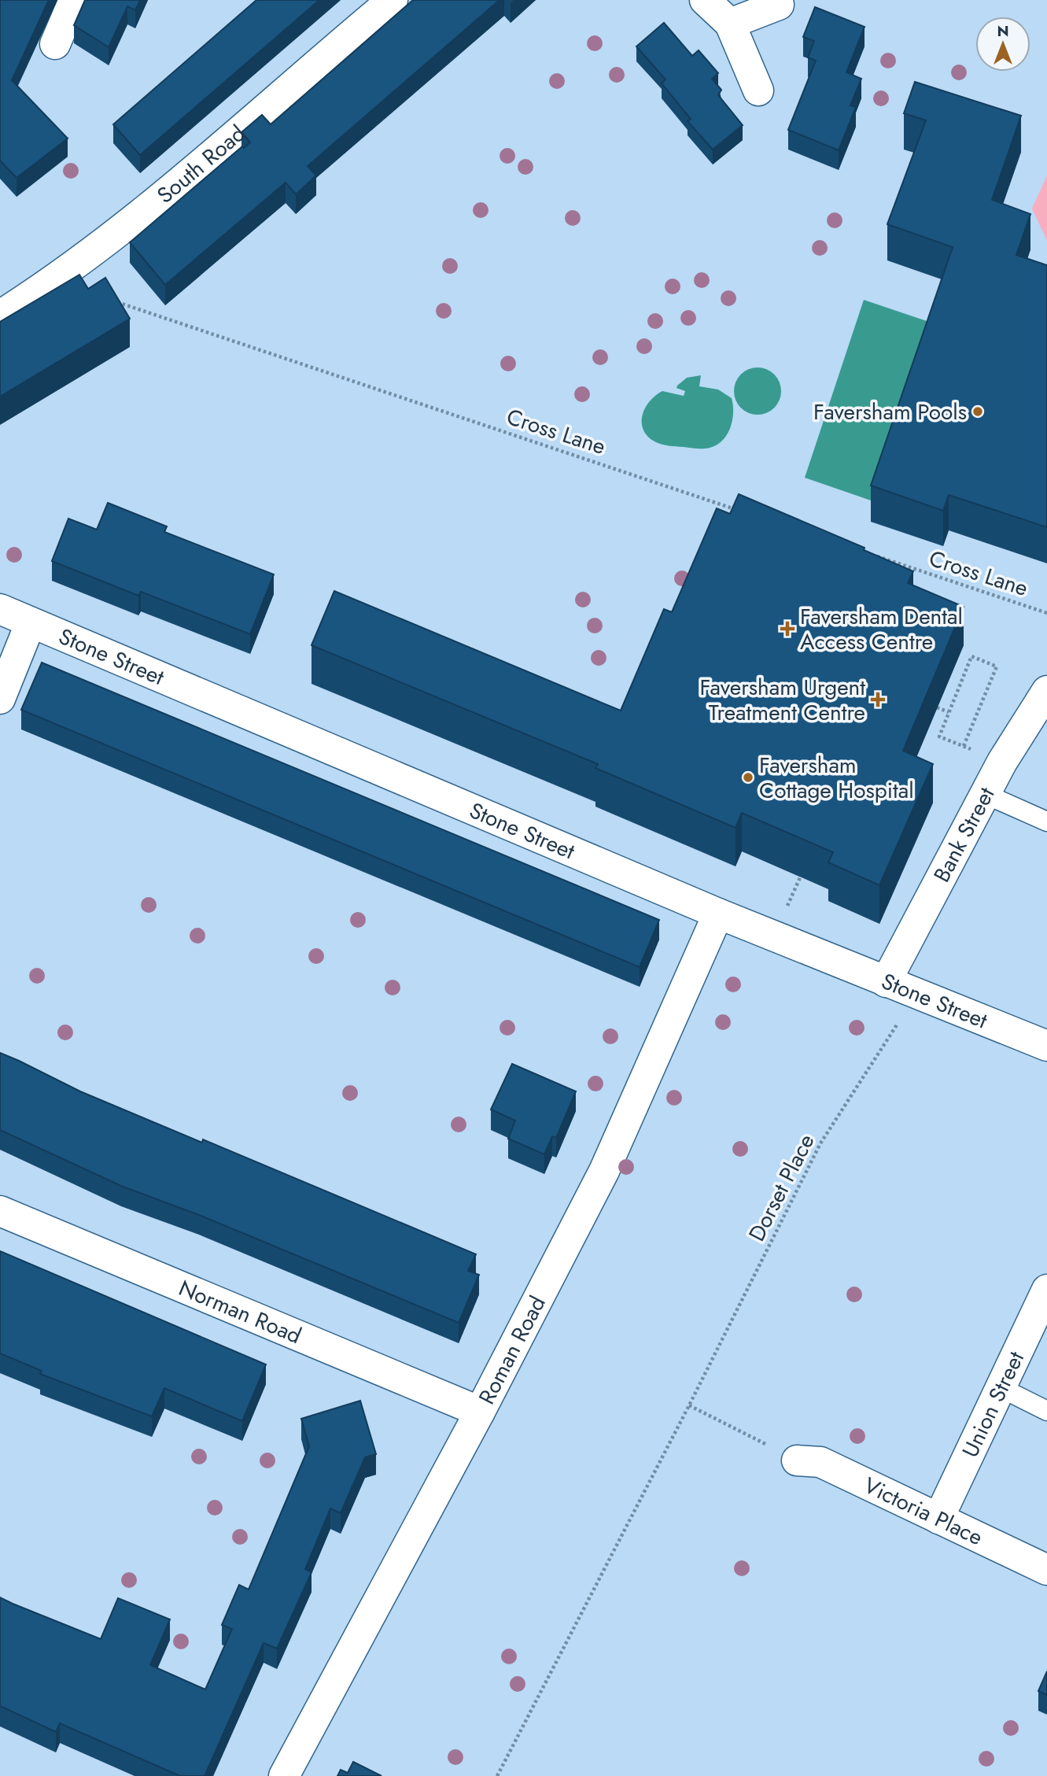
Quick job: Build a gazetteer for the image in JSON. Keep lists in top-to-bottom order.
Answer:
{
  "streets": {
    "street": [
      "South Road",
      "Stone Street",
      "Bank Street",
      "Norman Road",
      "Roman Road",
      "Union Street",
      "Victoria Place"
    ],
    "path": ["Cross Lane", "Dorset Place"]
  },
  "crossings": [
    ["Stone Street", "Bank Street"],
    ["Stone Street", "Dorset Place"],
    ["Stone Street", "Roman Road"],
    ["Norman Road", "Roman Road"],
    ["Union Street", "Victoria Place"]
  ],
  "places": {
    "other": ["Faversham Pools", "Faversham Cottage Hospital"],
    "health": ["Faversham Dental Access Centre", "Faversham Urgent Treatment Centre"]
  },
  "north": "top"
}
